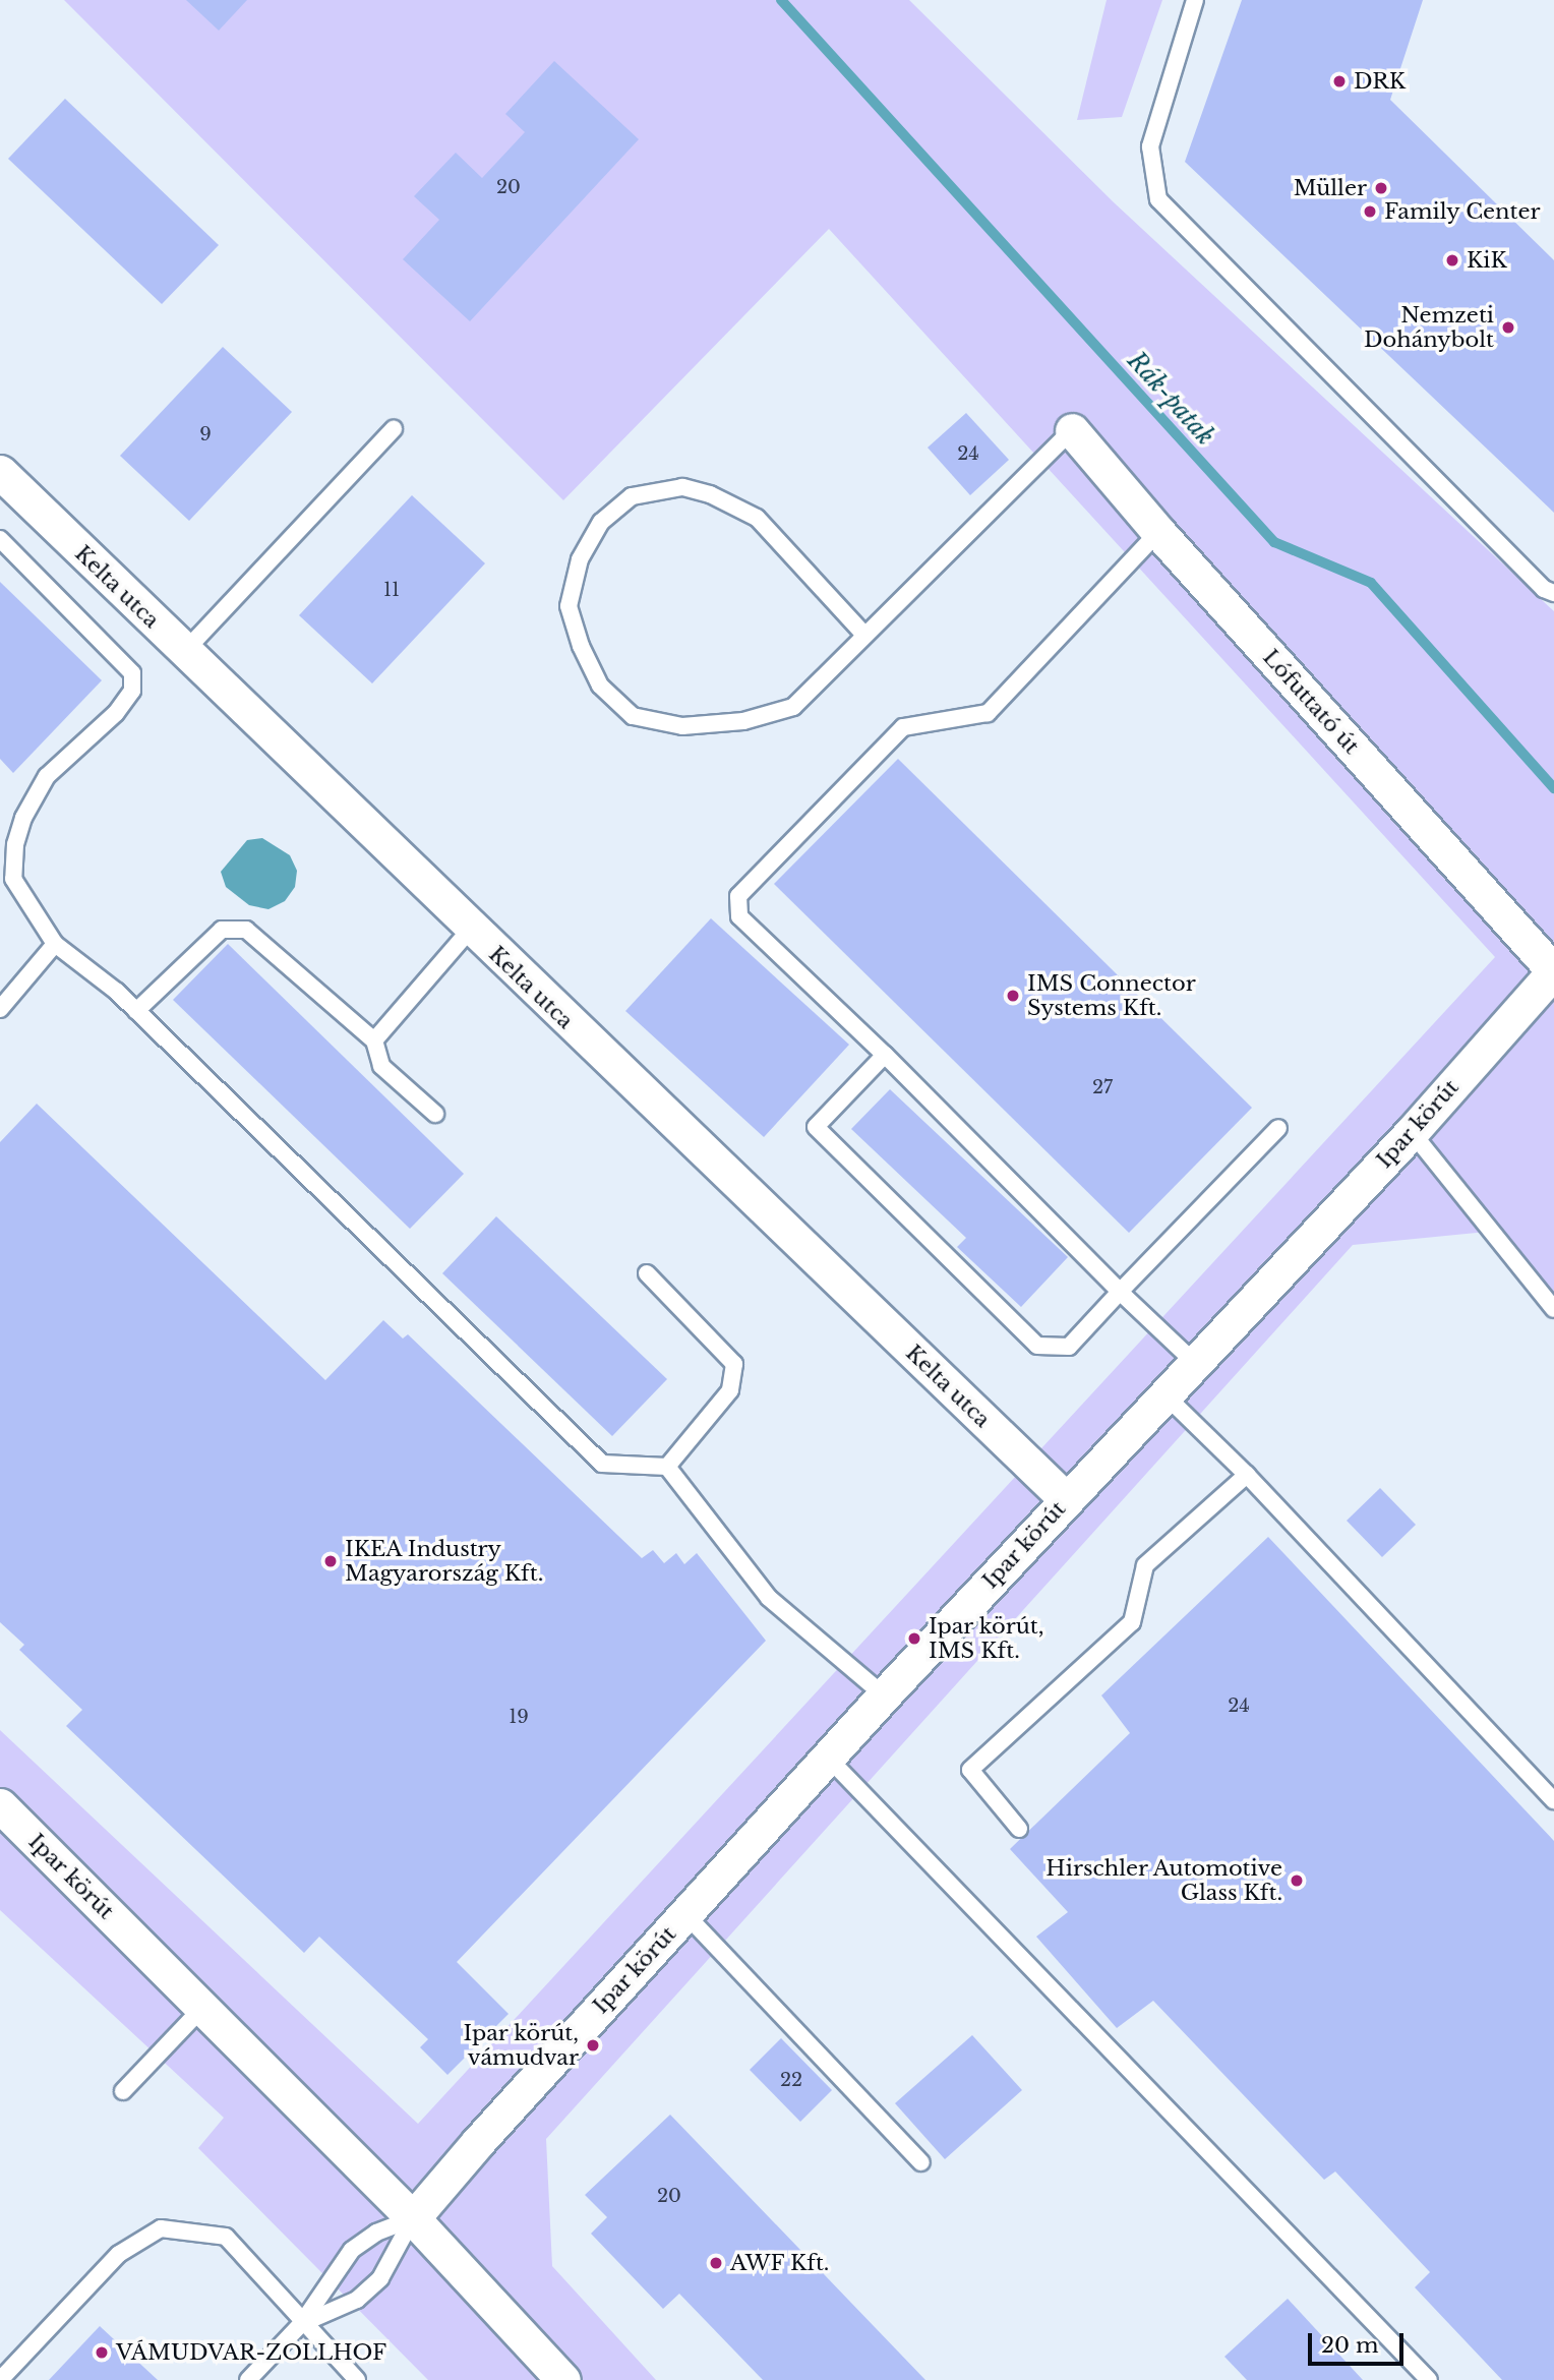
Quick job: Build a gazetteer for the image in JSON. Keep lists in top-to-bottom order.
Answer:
{
  "streets": {
    "street": ["Kelta utca", "Lófuttató út", "Ipar körút"]
  },
  "crossings": [
    ["Kelta utca", "Ipar körút"],
    ["Lófuttató út", "Ipar körút"]
  ],
  "water": ["Rák-patak"],
  "places": [
    "DRK",
    "Müller",
    "Family Center",
    "KiK",
    "Nemzeti Dohánybolt",
    "IMS Connector Systems Kft.",
    "IKEA Industry Magyarország Kft.",
    "Ipar körút, IMS Kft.",
    "Hirschler Automotive Glass Kft.",
    "Ipar körút, vámudvar",
    "AWF Kft.",
    "VÁMUDVAR-ZOLLHOF"
  ],
  "house_numbers": [
    "20",
    "9",
    "24",
    "11",
    "27",
    "24",
    "19",
    "22",
    "20"
  ],
  "scale_bar": "20 m"
}
